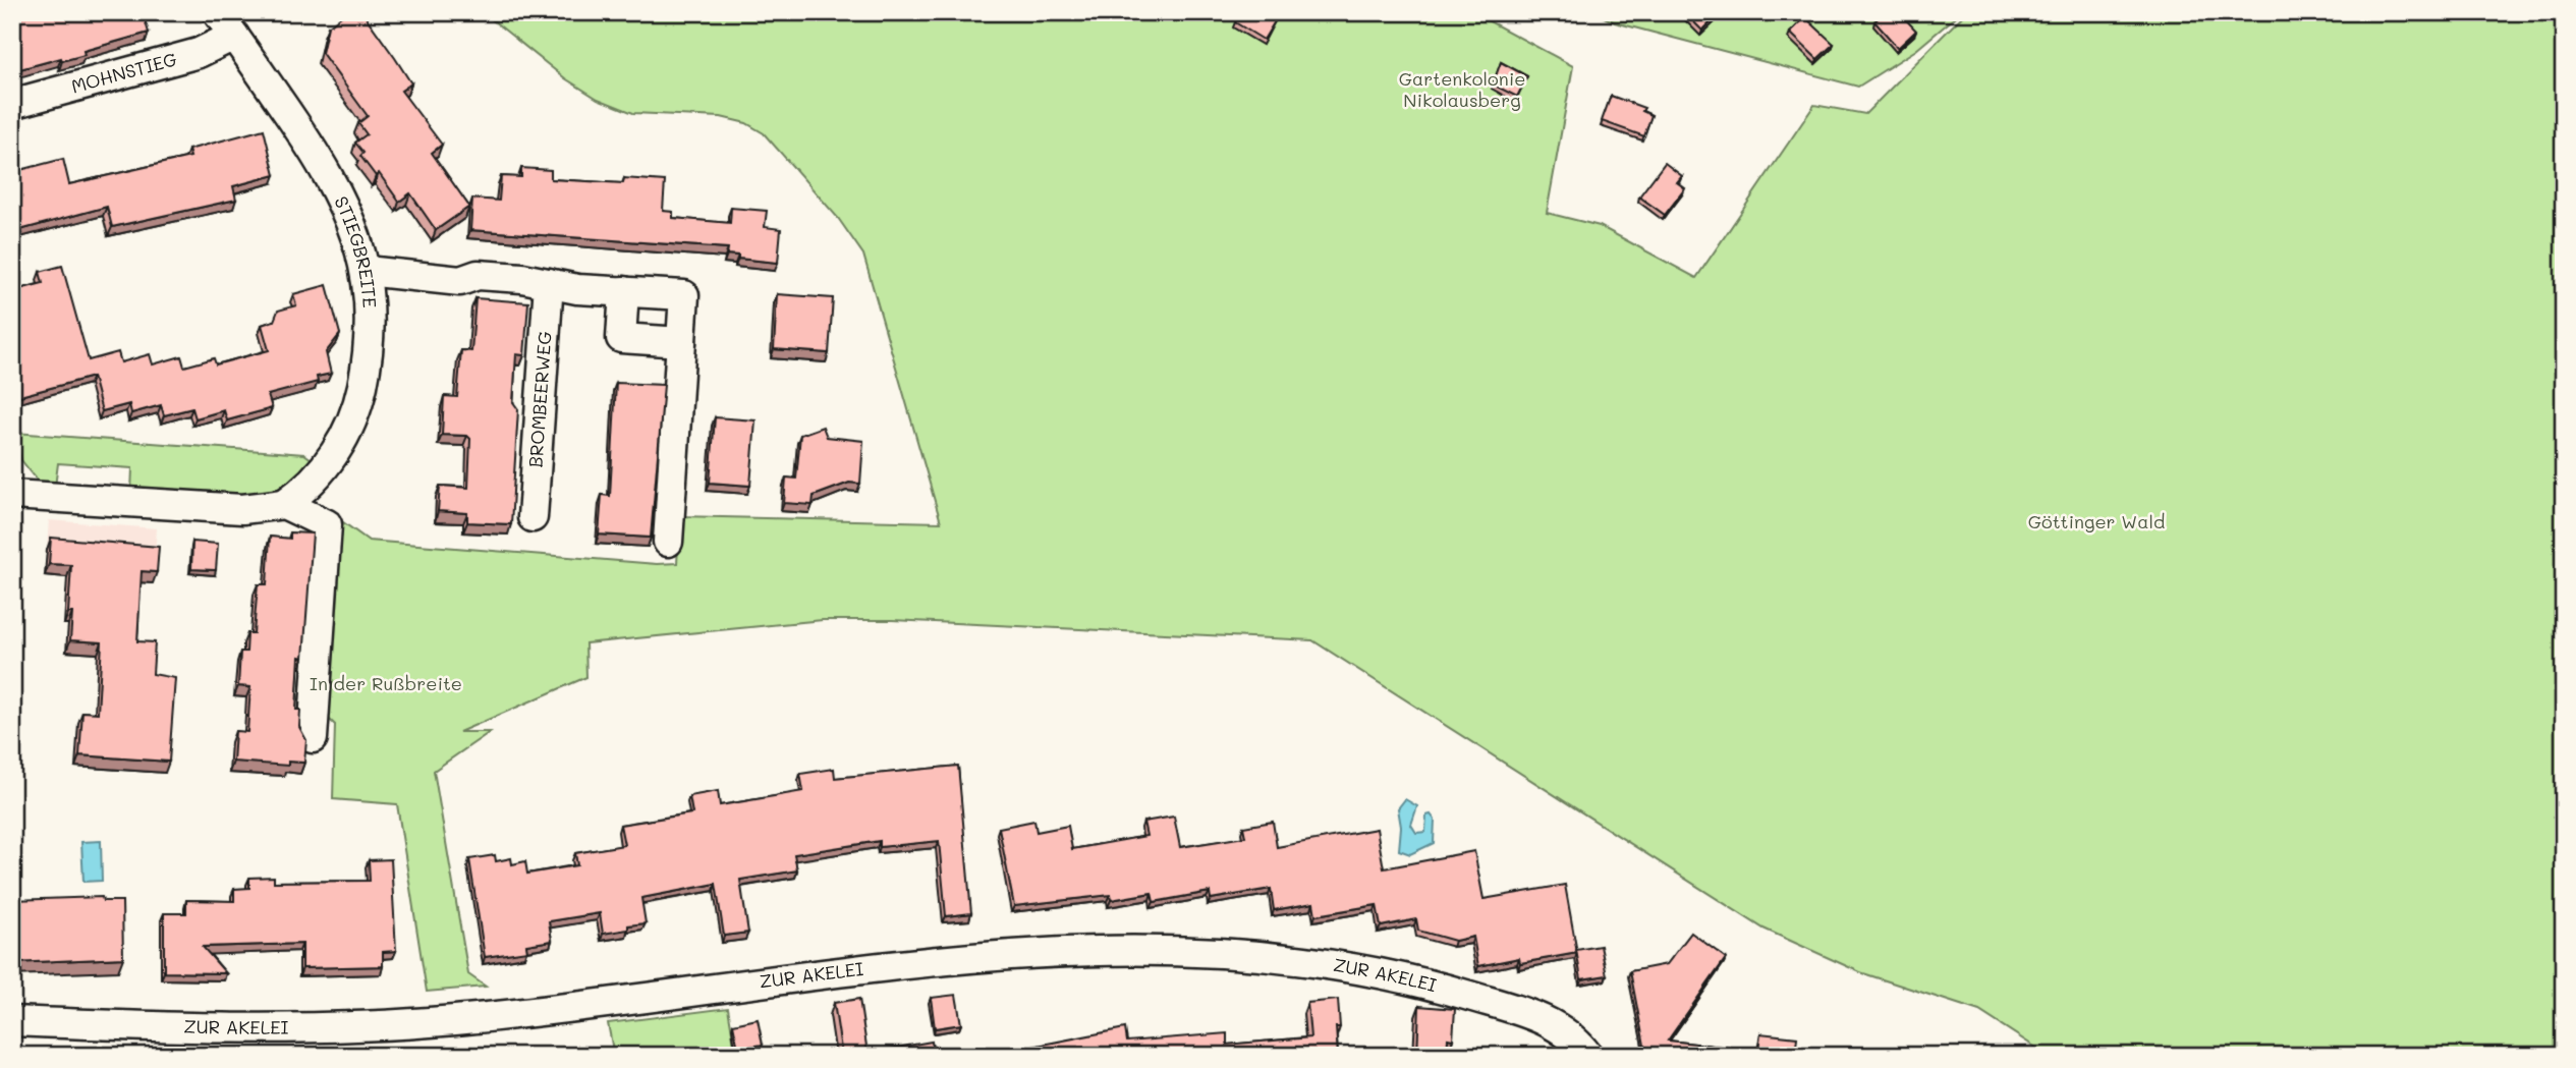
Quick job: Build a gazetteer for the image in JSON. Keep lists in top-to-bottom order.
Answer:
{
  "streets": {
    "street": [
      "MOHNSTIEG",
      "STIEGBREITE",
      "BROMBEERWEG",
      "ZUR AKELEI"
    ]
  },
  "crossings": [
    ["MOHNSTIEG", "STIEGBREITE"]
  ],
  "parks": ["Gartenkolonie Nikolausberg", "Göttinger Wald", "In der Rußbreite"]
}
